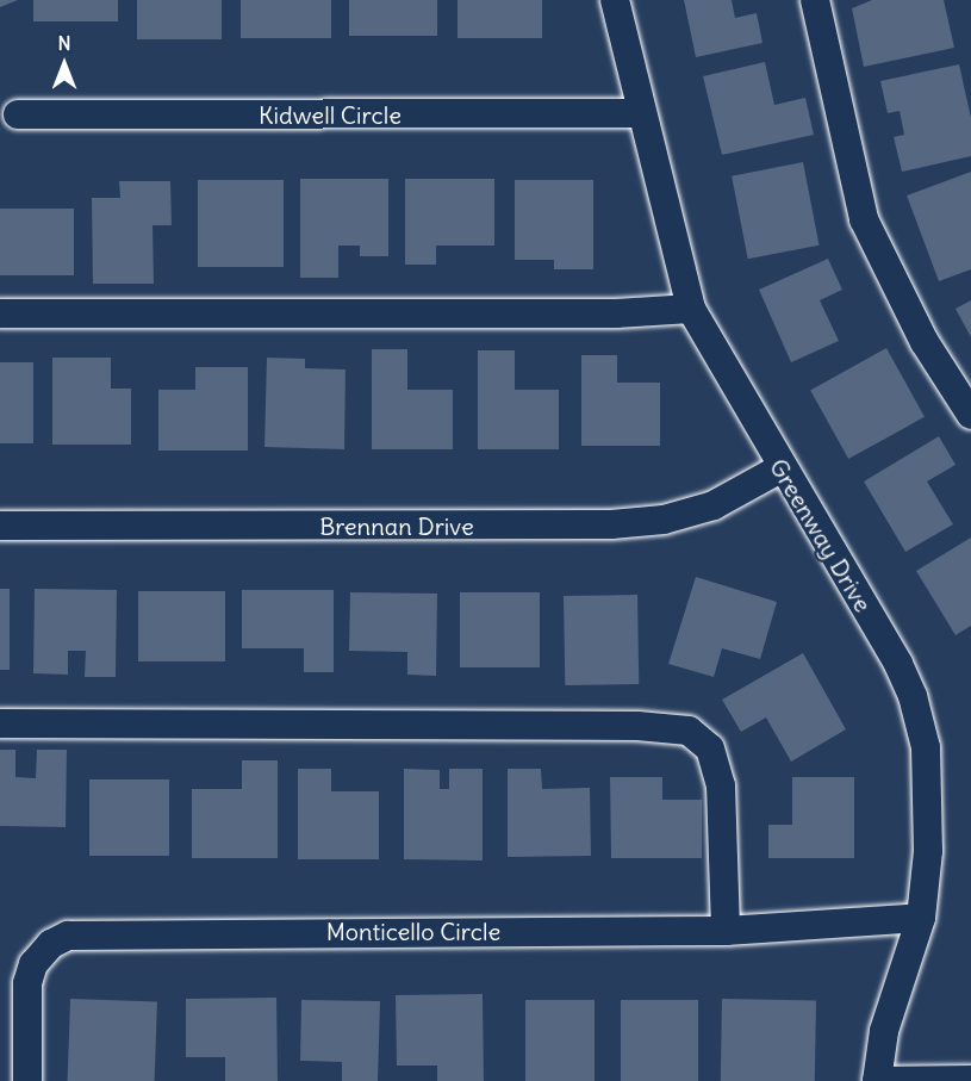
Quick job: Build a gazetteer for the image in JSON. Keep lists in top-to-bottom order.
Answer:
{
  "streets": {
    "street": [
      "Kidwell Circle",
      "Brennan Drive",
      "Greenway Drive",
      "Monticello Circle"
    ]
  },
  "crossings": [
    ["Kidwell Circle", "Greenway Drive"],
    ["Brennan Drive", "Greenway Drive"],
    ["Greenway Drive", "Monticello Circle"]
  ],
  "north": "top"
}
